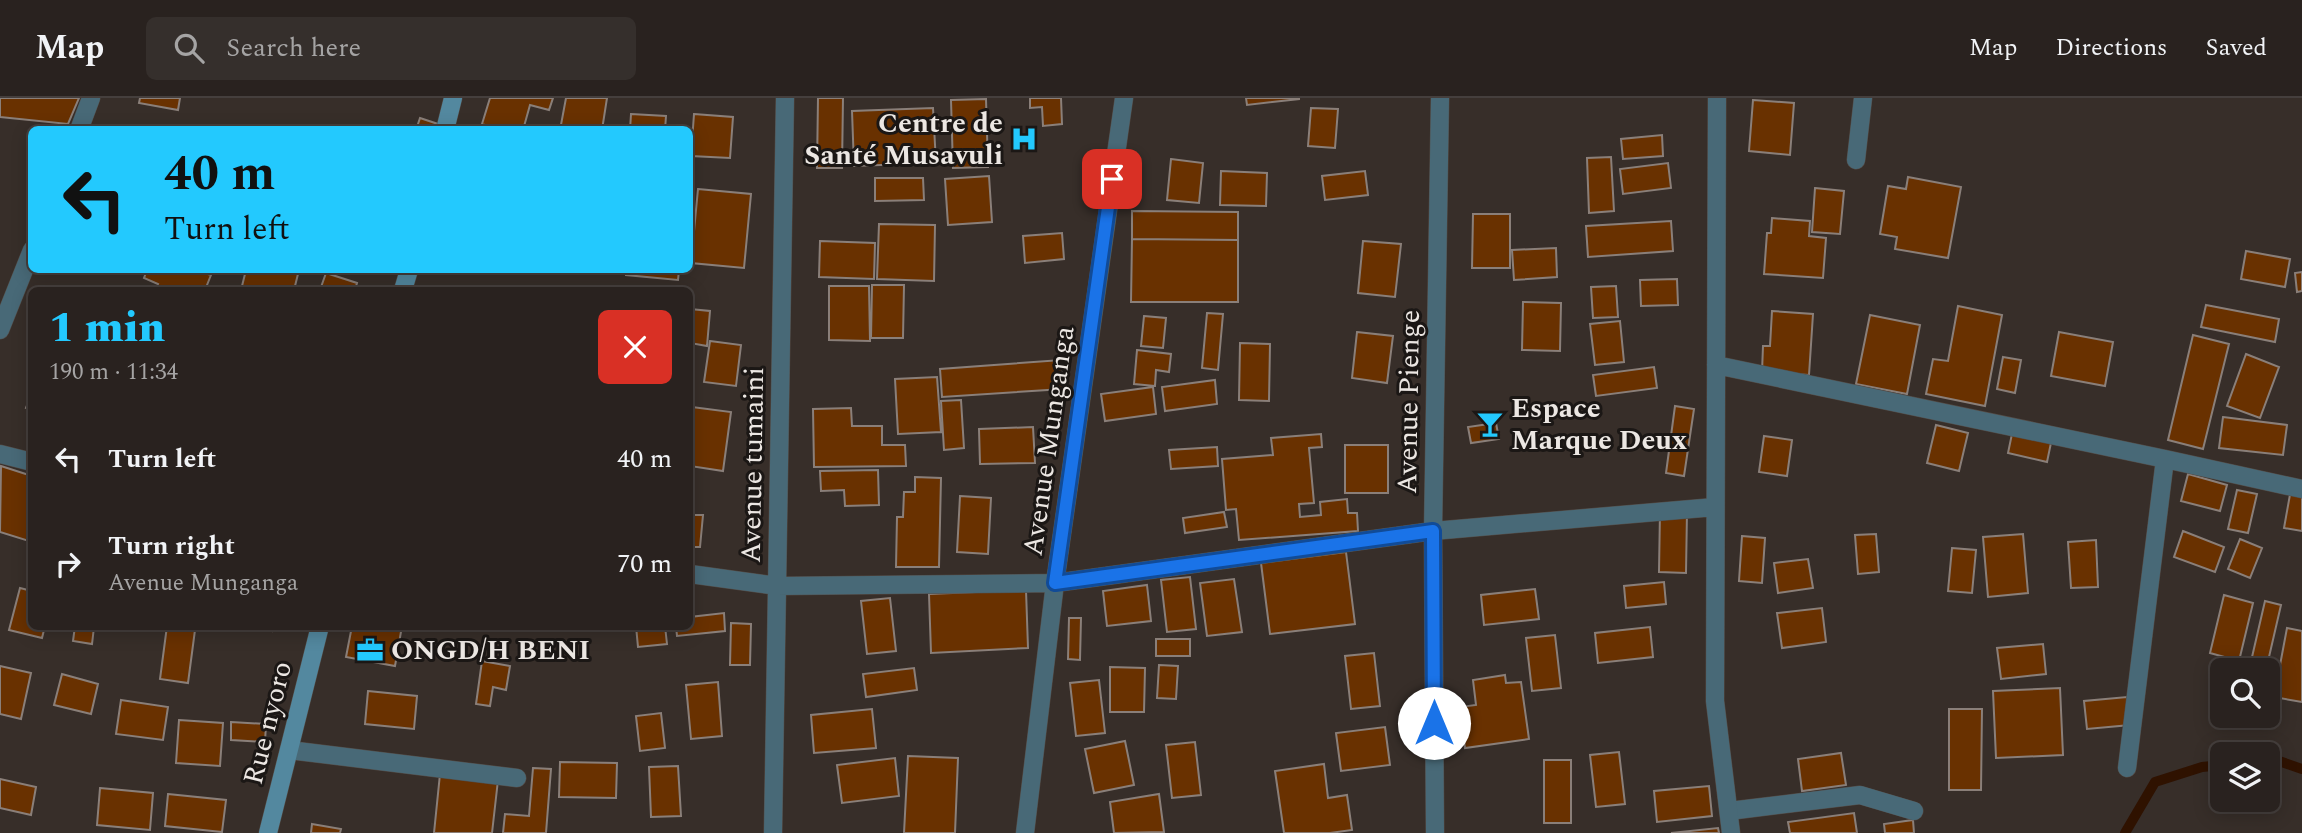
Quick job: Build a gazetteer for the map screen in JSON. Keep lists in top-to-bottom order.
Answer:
{
  "streets": {
    "street": [
      "Avenue Pienge",
      "Avenue Munganga",
      "Avenue tumaini",
      "Rue nyoro"
    ]
  },
  "places": {
    "hospital": ["Centre de Santé Musavuli"],
    "bar": ["Espace Marque Deux"],
    "office": ["ONGD/H BENI"]
  },
  "page": {
    "header": "Map",
    "search": "Search here",
    "nav": ["Map", "Directions", "Saved"],
    "turn": ["40 m", "Turn left"],
    "heading": ["1 min", "190 m · 11:34"],
    "list": [
      {
        "name": "Turn left",
        "value": "40 m"
      },
      {
        "name": "Turn right",
        "note": "Avenue Munganga",
        "value": "70 m"
      }
    ]
  }
}
